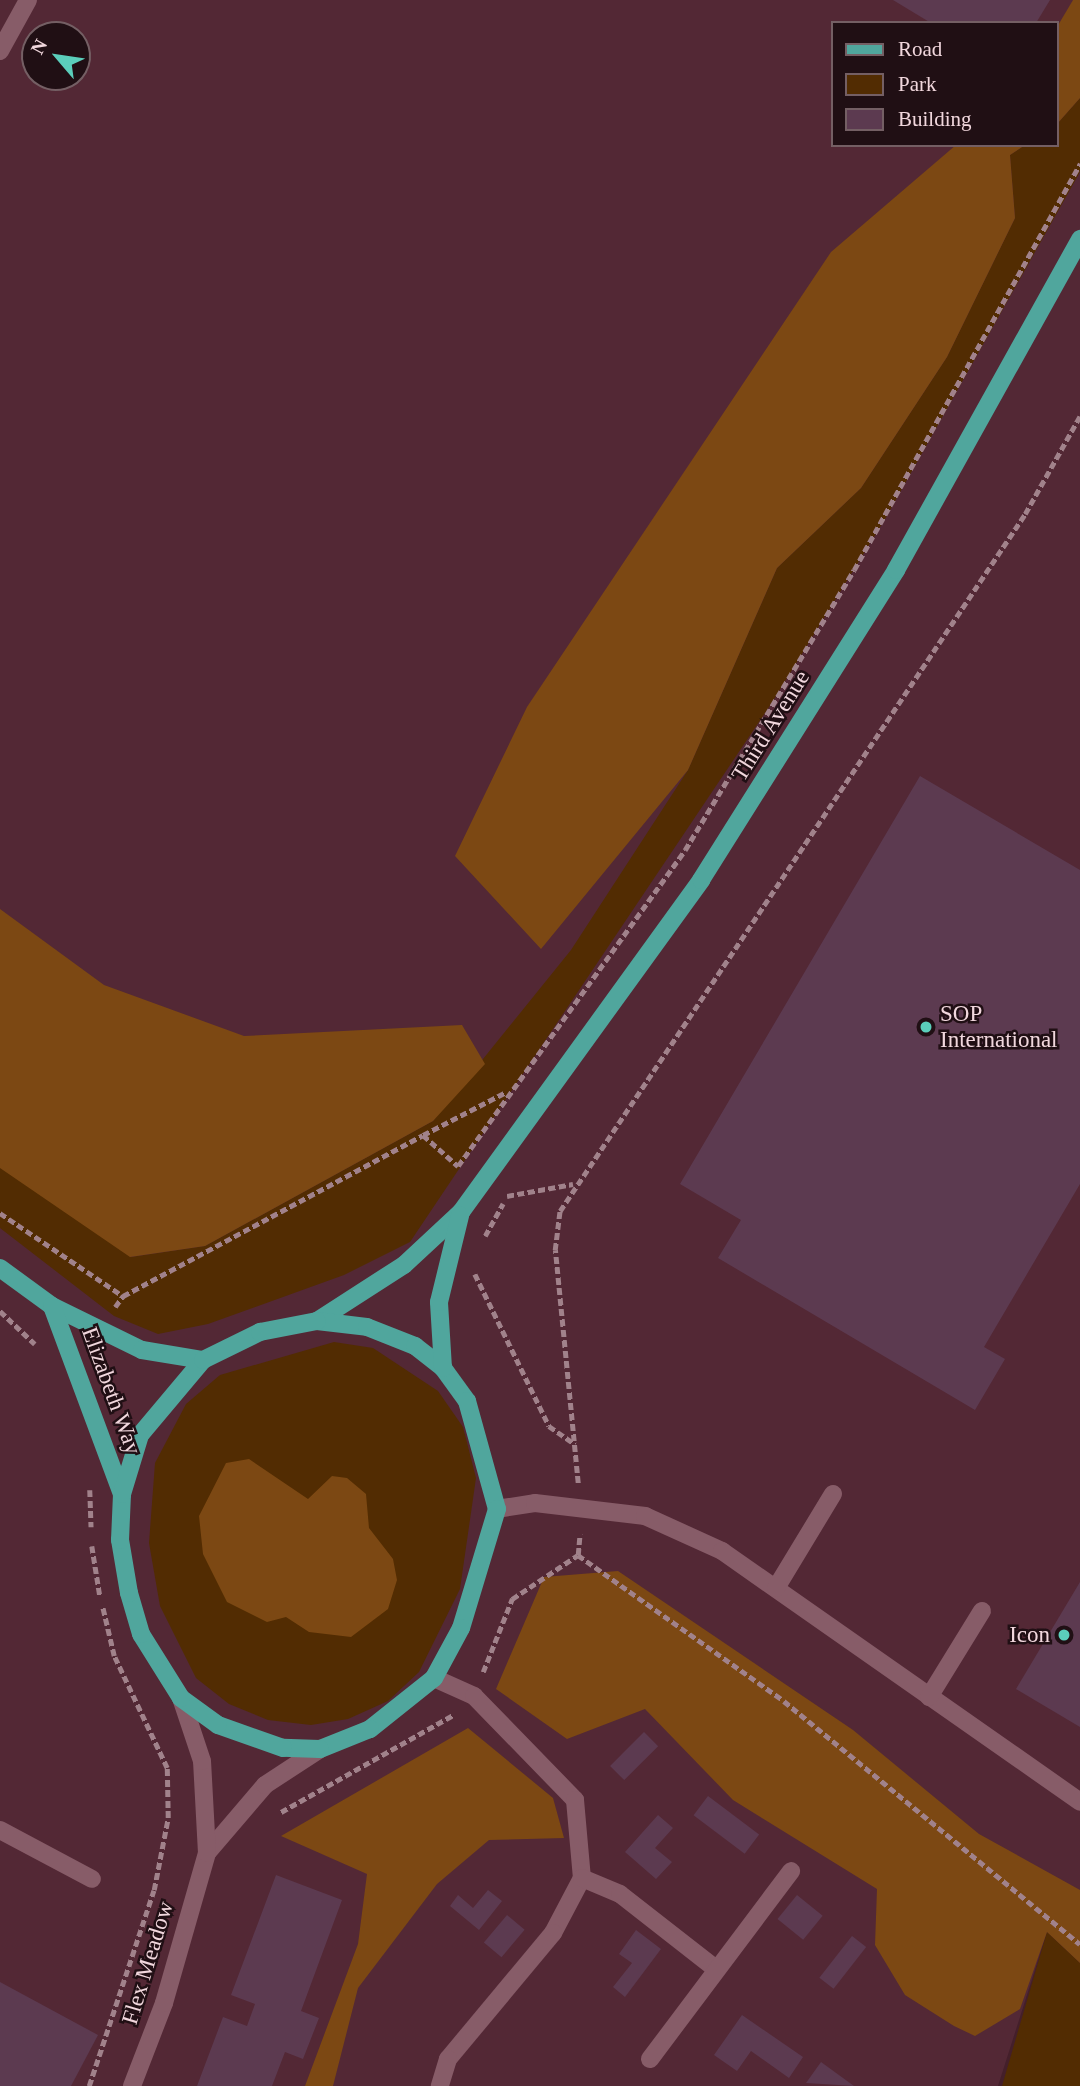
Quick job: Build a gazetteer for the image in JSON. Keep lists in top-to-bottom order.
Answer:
{
  "streets": {
    "main road": ["Third Avenue", "Elizabeth Way"],
    "street": ["Flex Meadow"]
  },
  "places": ["SOP International", "Icon"],
  "legend": ["Road", "Park", "Building"],
  "north": "top left"
}
